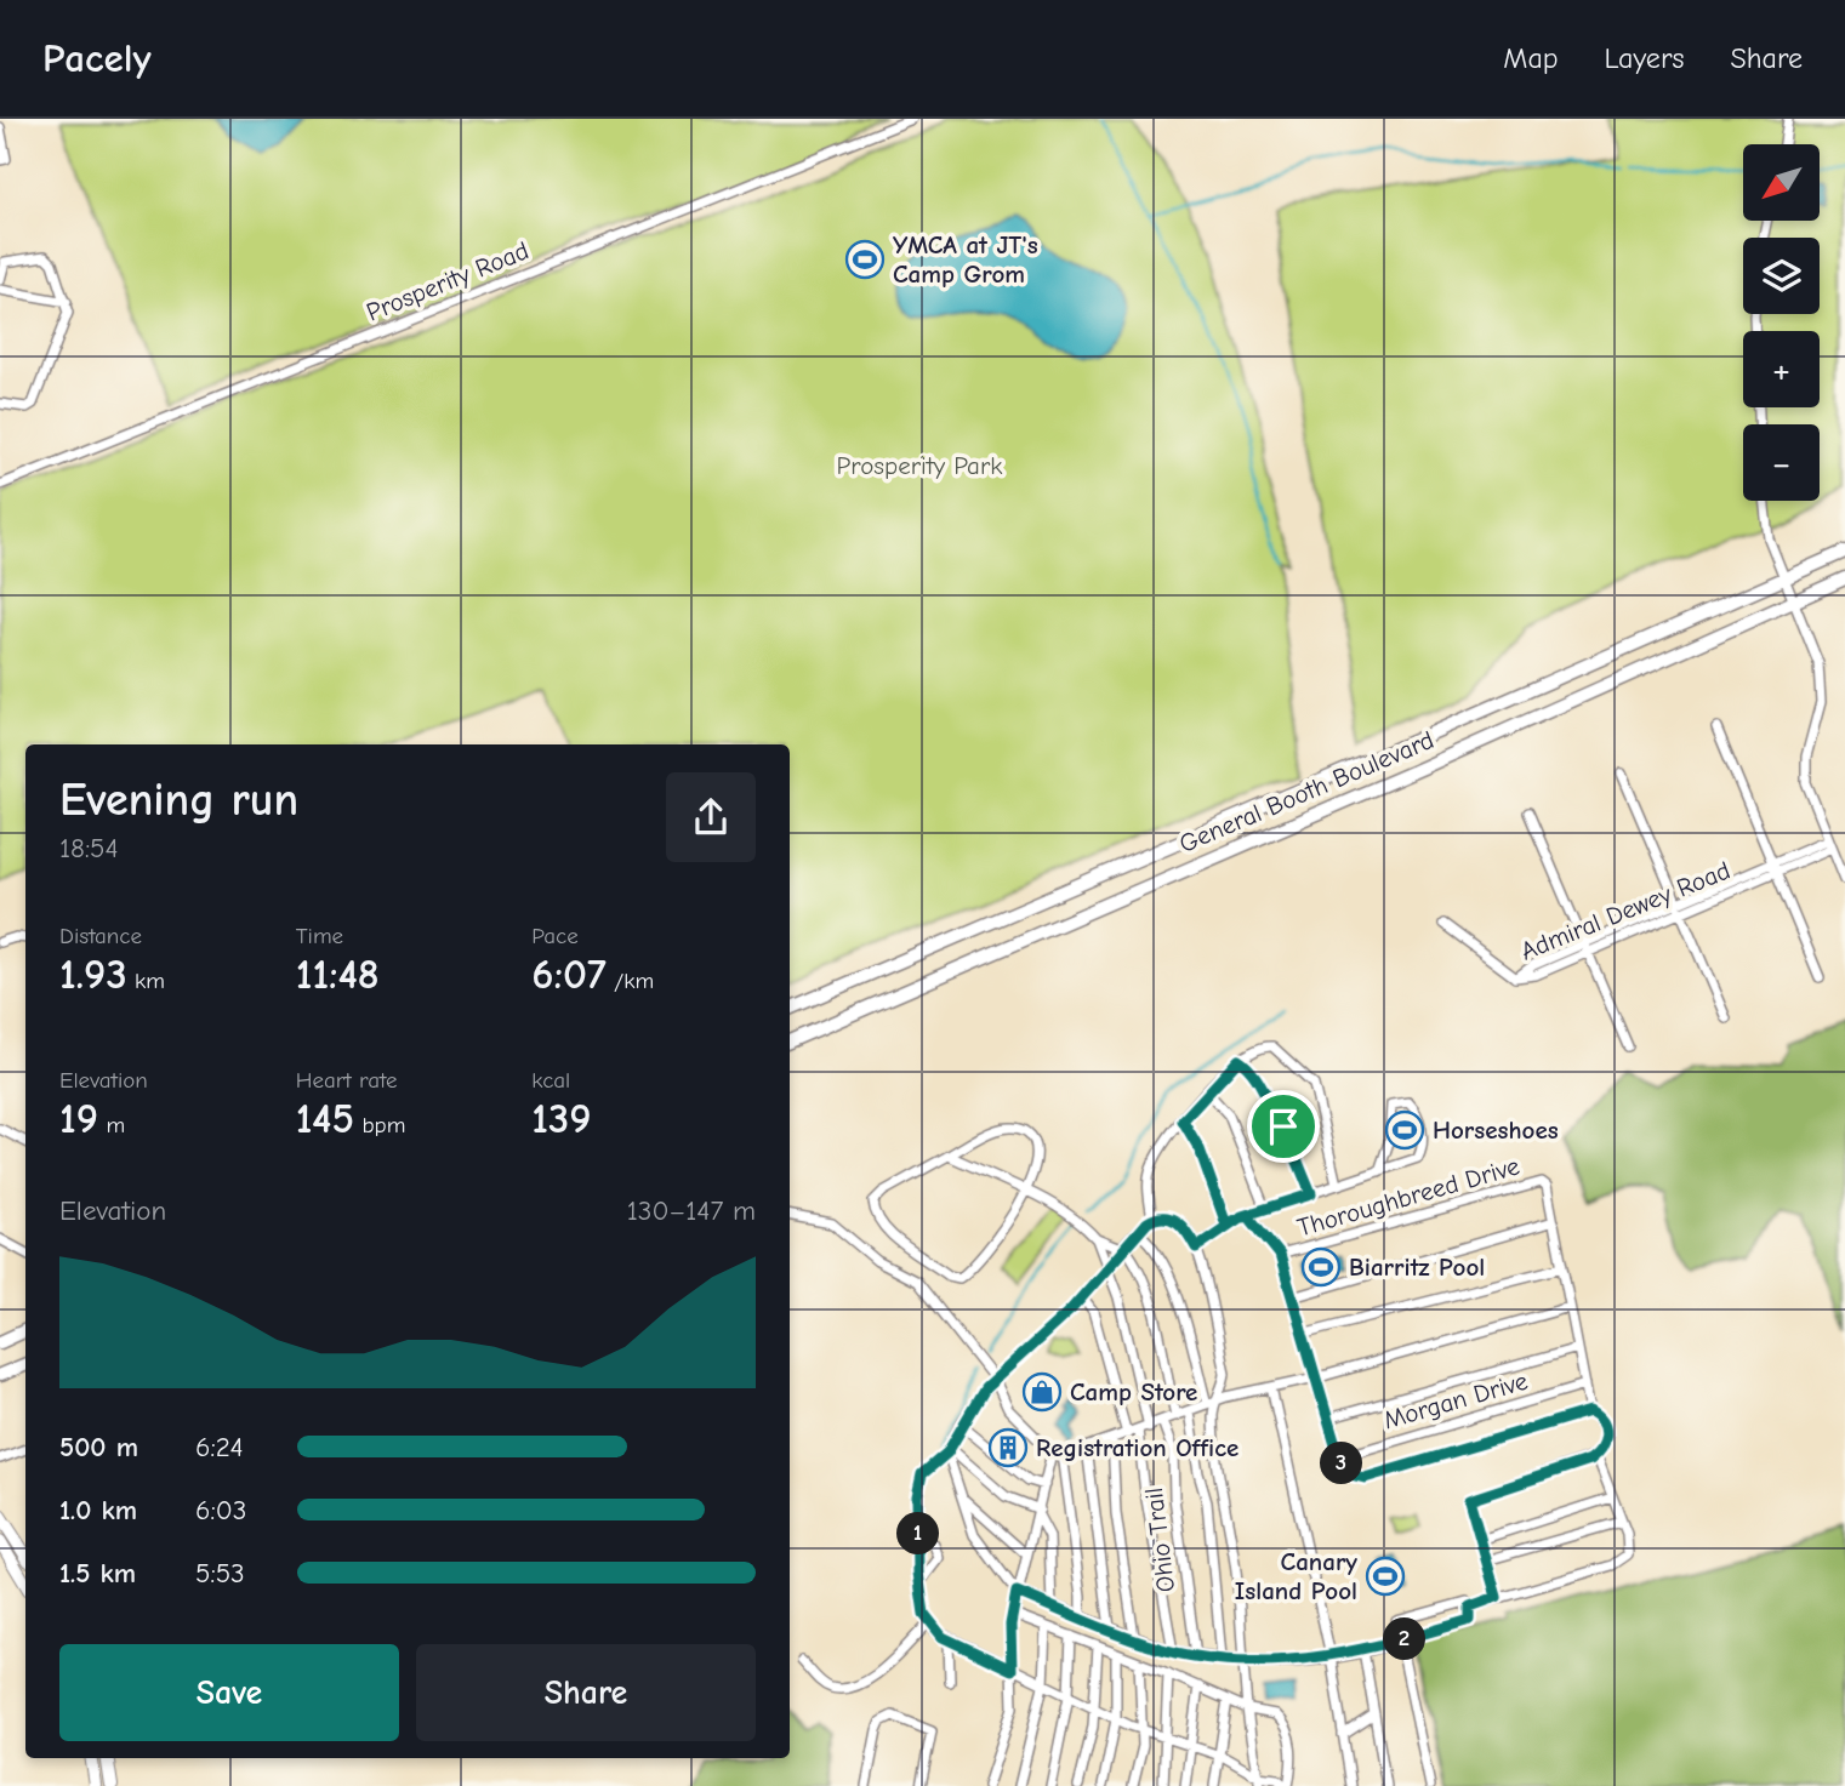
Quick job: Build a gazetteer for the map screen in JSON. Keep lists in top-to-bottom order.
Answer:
{
  "streets": {
    "highway": ["General Booth Boulevard"],
    "street": [
      "Prosperity Road",
      "Admiral Dewey Road",
      "Thoroughbreed Drive",
      "Morgan Drive",
      "Ohio Trail"
    ]
  },
  "crossings": [
    ["Thoroughbreed Drive", "Morgan Drive"]
  ],
  "parks": ["Prosperity Park"],
  "places": {
    "sports": [
      "YMCA at JT's Camp Grom",
      "Horseshoes",
      "Biarritz Pool",
      "Canary Island Pool"
    ],
    "shop": ["Camp Store"],
    "building": ["Registration Office"]
  },
  "north": "bottom left",
  "page": {
    "header": "Pacely",
    "nav": ["Map", "Layers", "Share"],
    "map_buttons": ["+", "−"],
    "heading": ["Evening run", "18:54"],
    "stats": [
      ["Distance", "1.93 km"],
      ["Time", "11:48"],
      ["Pace", "6:07 /km"],
      ["Elevation", "19 m"],
      ["Heart rate", "145 bpm"],
      ["kcal", "139"]
    ],
    "chart": ["Elevation", "130–147 m"],
    "list": [
      {
        "name": "500 m",
        "note": "6:24"
      },
      {
        "name": "1.0 km",
        "note": "6:03"
      },
      {
        "name": "1.5 km",
        "note": "5:53"
      }
    ],
    "pins": ["3", "1", "2"],
    "buttons": ["Save", "Share"]
  }
}
